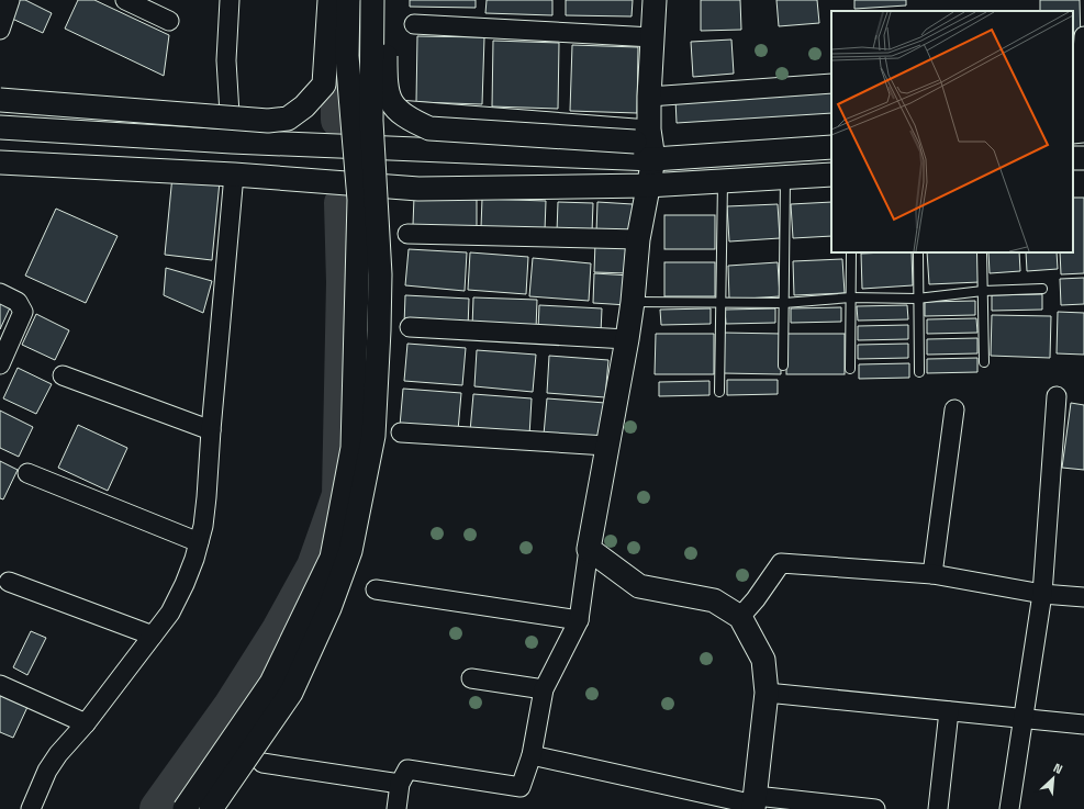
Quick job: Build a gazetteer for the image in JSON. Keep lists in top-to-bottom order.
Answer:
{
  "north": "top right"
}
